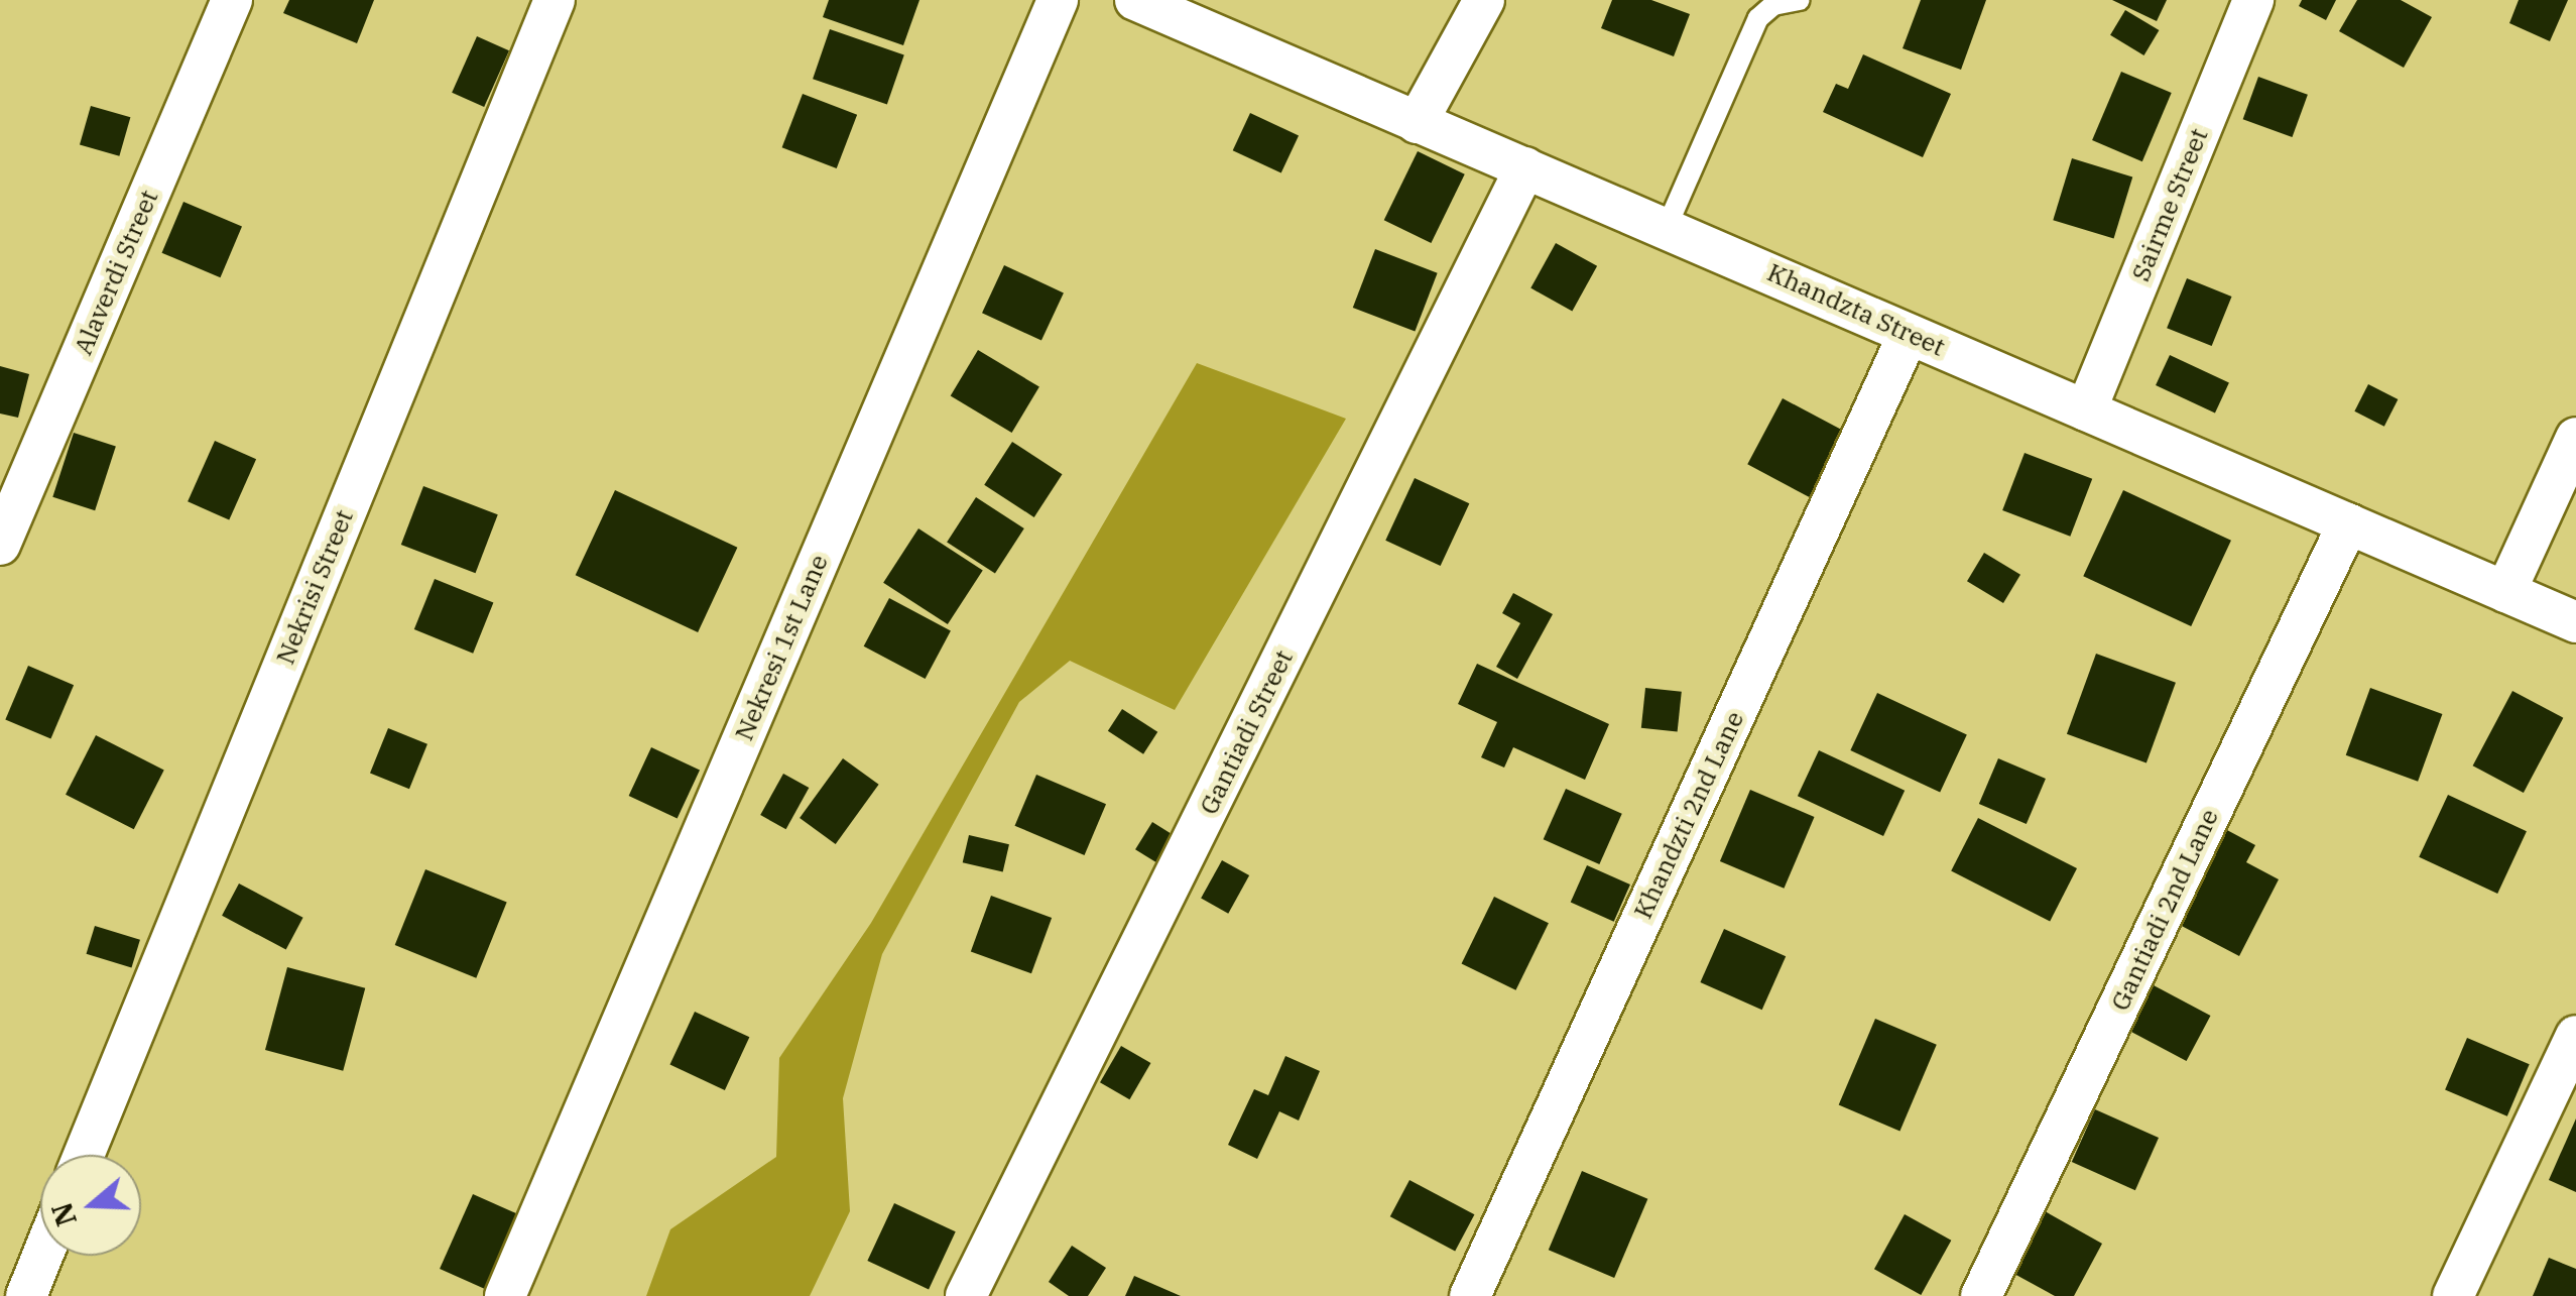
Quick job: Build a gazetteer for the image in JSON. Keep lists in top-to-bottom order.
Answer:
{
  "streets": {
    "street": [
      "Sairme Street",
      "Alaverdi Street",
      "Khandzta Street",
      "Nekrisi Street",
      "Nekresi 1st Lane",
      "Gantiadi Street",
      "Khandzti 2nd Lane",
      "Gantiadi 2nd Lane"
    ]
  },
  "crossings": [
    ["Sairme Street", "Khandzta Street"],
    ["Khandzta Street", "Gantiadi Street"],
    ["Khandzta Street", "Khandzti 2nd Lane"],
    ["Khandzta Street", "Gantiadi 2nd Lane"]
  ],
  "north": "left"
}
